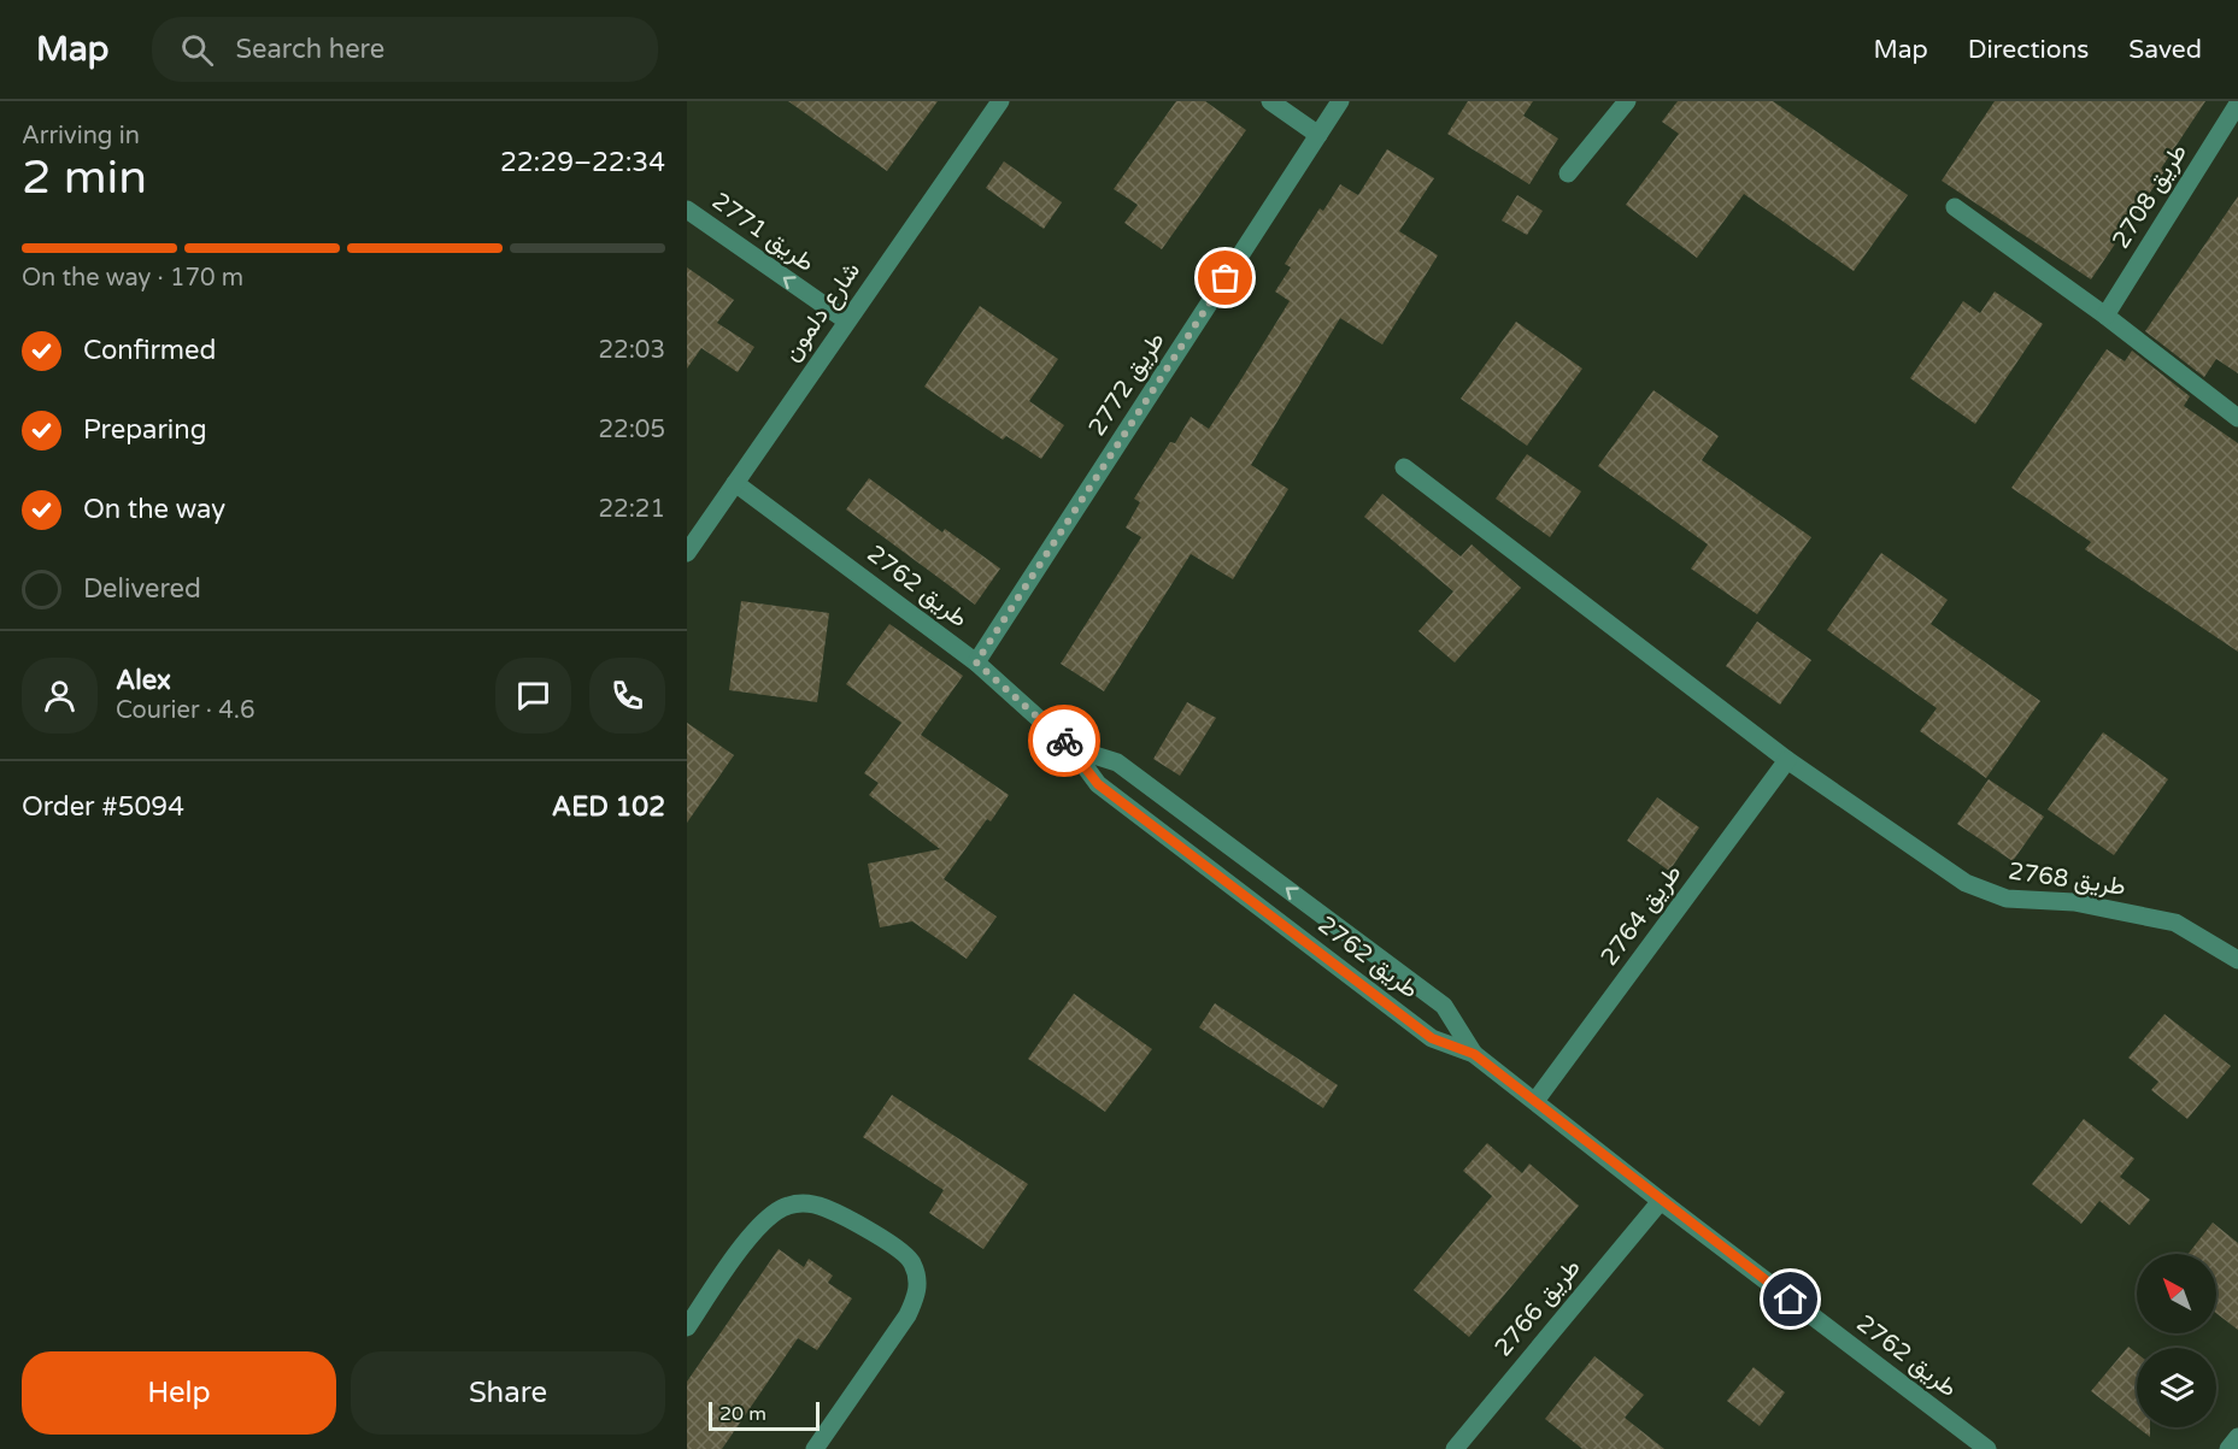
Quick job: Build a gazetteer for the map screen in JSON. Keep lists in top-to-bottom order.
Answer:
{
  "streets": {
    "street": [
      "طريق 2708",
      "طريق 2771",
      "شارع دلمون",
      "طريق 2772",
      "طريق 2762",
      "طريق 2768",
      "طريق 2764",
      "طريق 2766"
    ]
  },
  "crossings": [
    ["طريق 2771", "شارع دلمون"],
    ["شارع دلمون", "طريق 2762"],
    ["طريق 2772", "طريق 2762"],
    ["طريق 2762", "طريق 2764"],
    ["طريق 2762", "طريق 2766"],
    ["طريق 2768", "طريق 2764"]
  ],
  "one_way": ["طريق 2771"],
  "scale_bar": "20 m",
  "north": "top left",
  "page": {
    "header": "Map",
    "search": "Search here",
    "nav": ["Map", "Directions", "Saved"],
    "heading": ["2 min", "Arriving in", "22:29–22:34"],
    "panel": [
      "Alex",
      "Courier · 4.6",
      "Order #5094",
      "AED 102"
    ],
    "bar": "On the way · 170 m",
    "list": [
      ["Confirmed", "22:03"],
      ["Preparing", "22:05"],
      ["On the way", "22:21"],
      "Delivered"
    ],
    "buttons": ["Help", "Share"],
    "scale": "20 m"
  }
}
